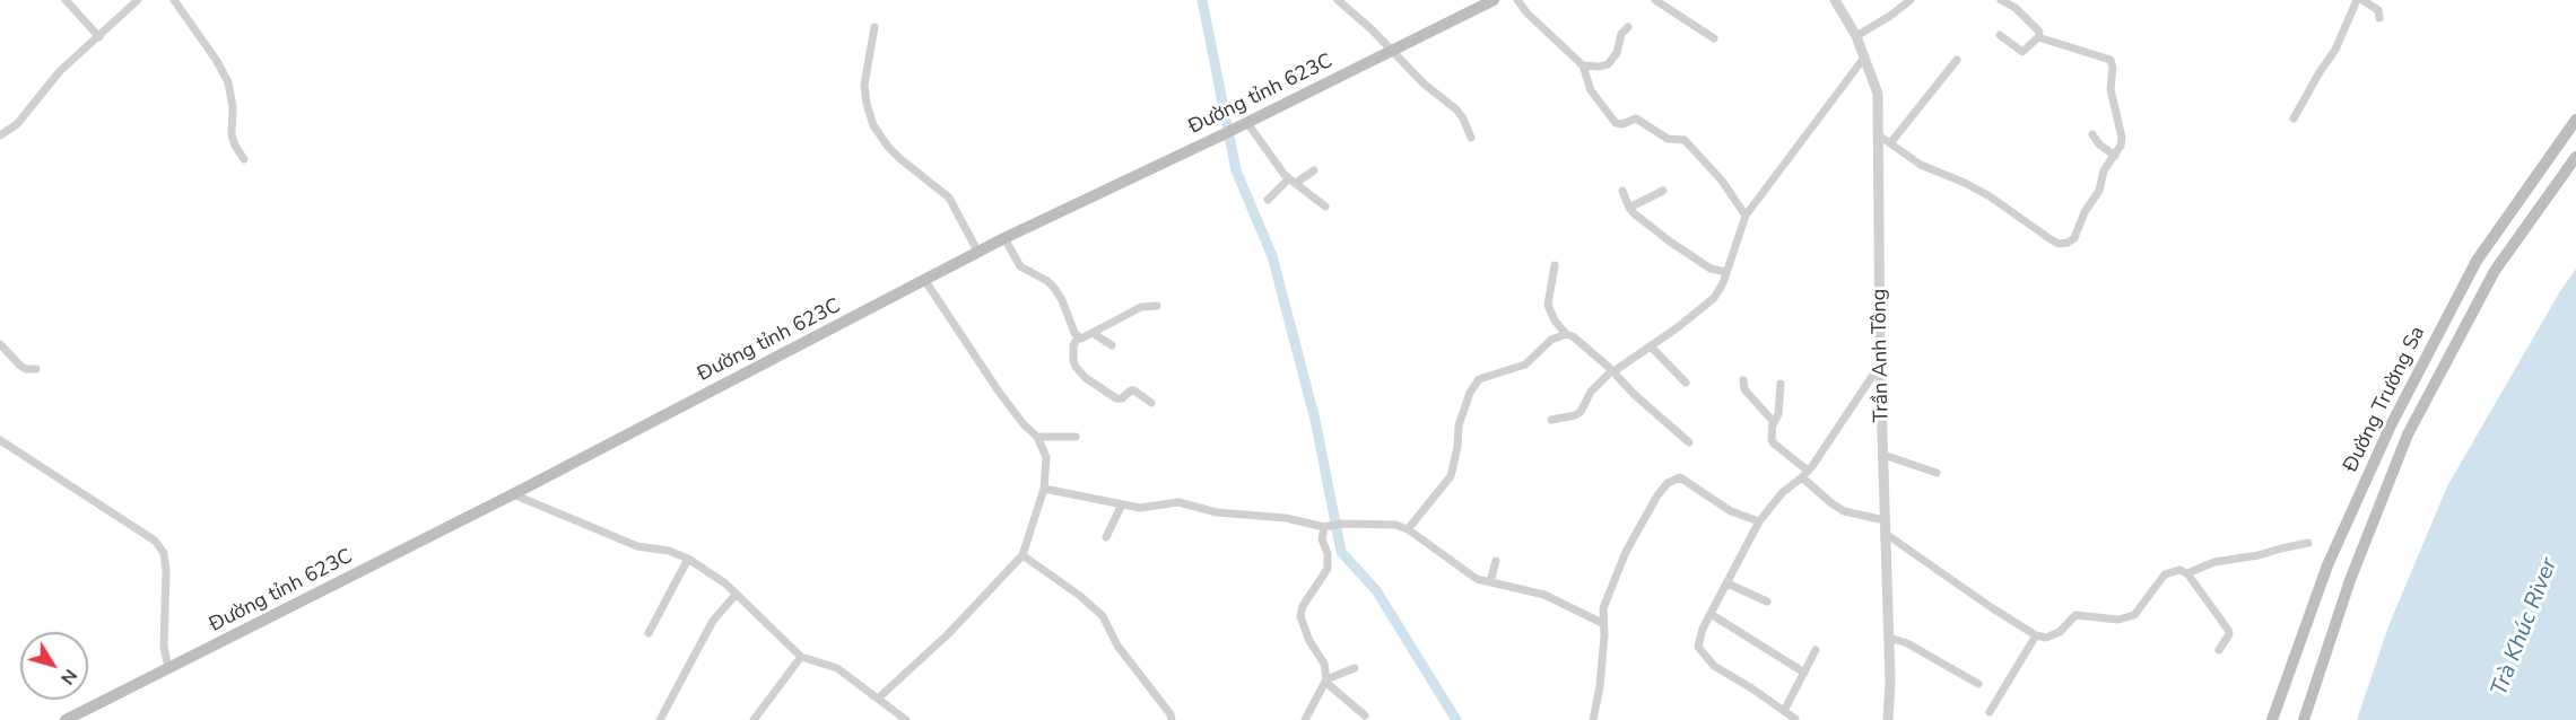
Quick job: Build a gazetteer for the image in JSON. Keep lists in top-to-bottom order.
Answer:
{
  "streets": {
    "main road": ["Đường tỉnh 623C", "Đường Trường Sa"],
    "street": ["Trần Anh Tông"]
  },
  "water": ["Trà Khúc River"],
  "north": "bottom right"
}
